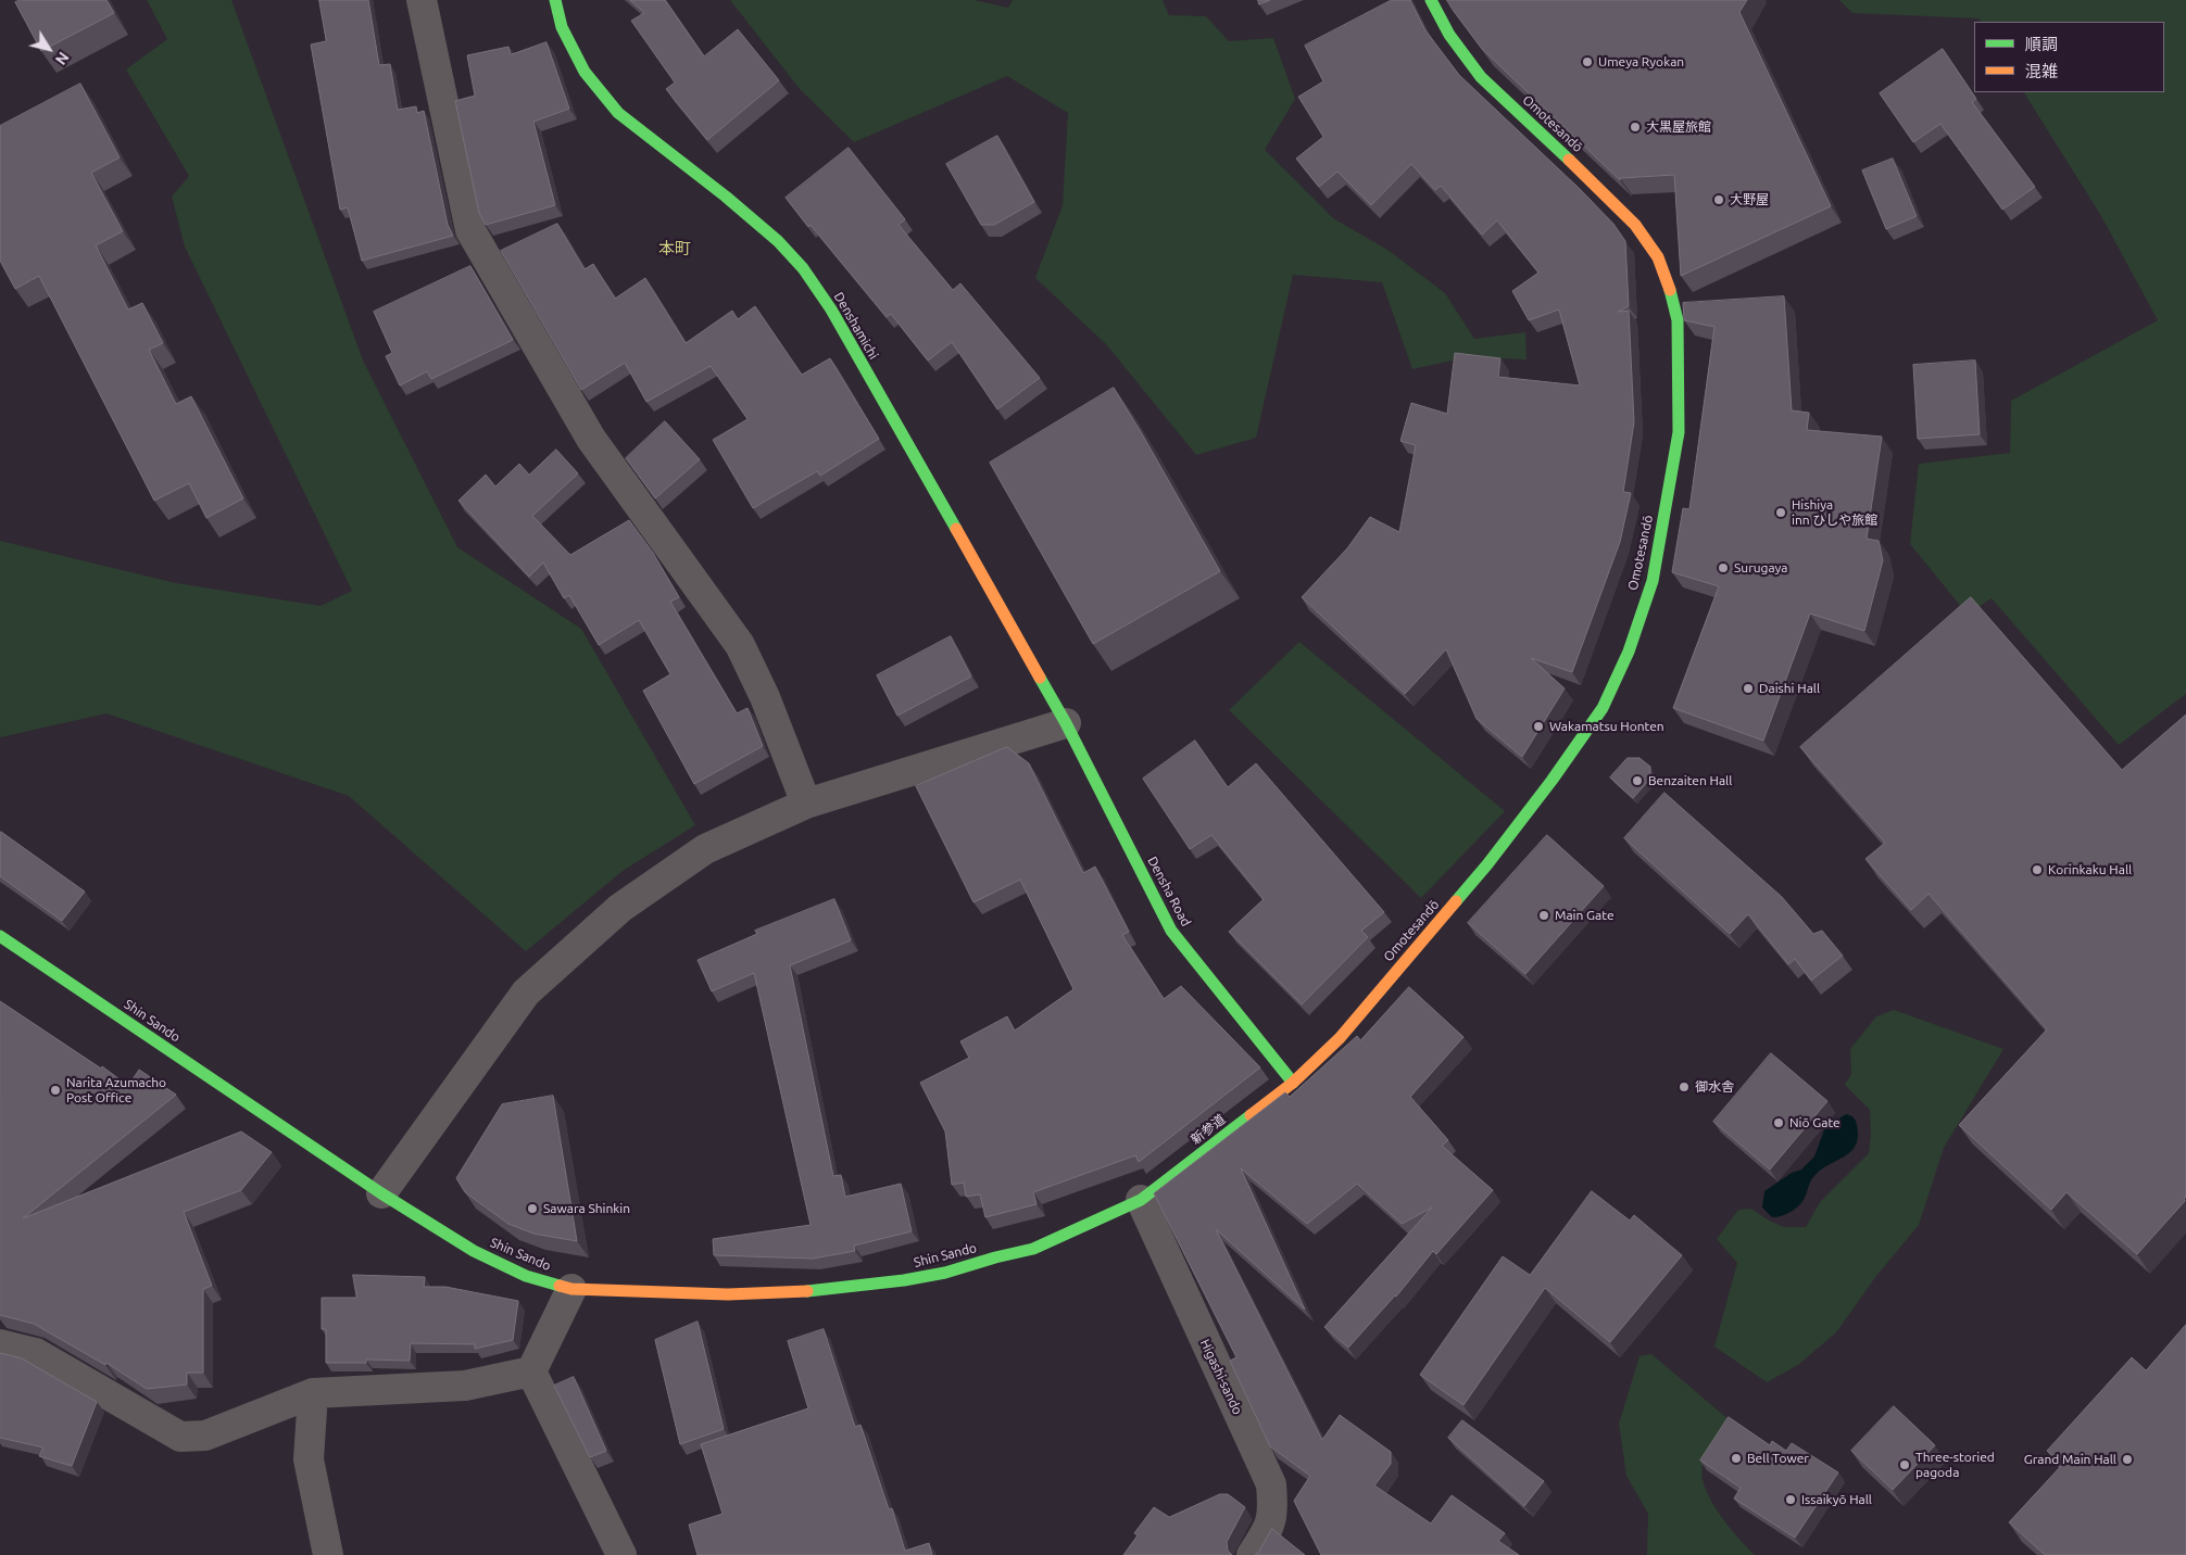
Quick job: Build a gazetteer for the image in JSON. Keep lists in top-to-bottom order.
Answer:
{
  "streets": {
    "street": [
      "Omotesandō",
      "Denshamichi",
      "Densha Road",
      "Shin Sando",
      "新参道",
      "Higashi-sando"
    ]
  },
  "crossings": [
    ["Omotesandō", "Densha Road"],
    ["Omotesandō", "新参道"],
    ["Denshamichi", "Densha Road"],
    ["Densha Road", "新参道"],
    ["Shin Sando", "新参道"],
    ["Shin Sando", "Higashi-sando"],
    ["新参道", "Higashi-sando"]
  ],
  "districts": ["本町"],
  "places": [
    "Umeya Ryokan",
    "大黒屋旅館",
    "大野屋",
    "Hishiya inn ひしや旅館",
    "Surugaya",
    "Daishi Hall",
    "Wakamatsu Honten",
    "Benzaiten Hall",
    "Korinkaku Hall",
    "Main Gate",
    "御水舎",
    "Narita Azumacho Post Office",
    "Niō Gate",
    "Sawara Shinkin",
    "Bell Tower",
    "Grand Main Hall",
    "Three-storied pagoda",
    "Issaikyō Hall"
  ],
  "legend": ["順調", "混雑"],
  "north": "bottom right"
}
